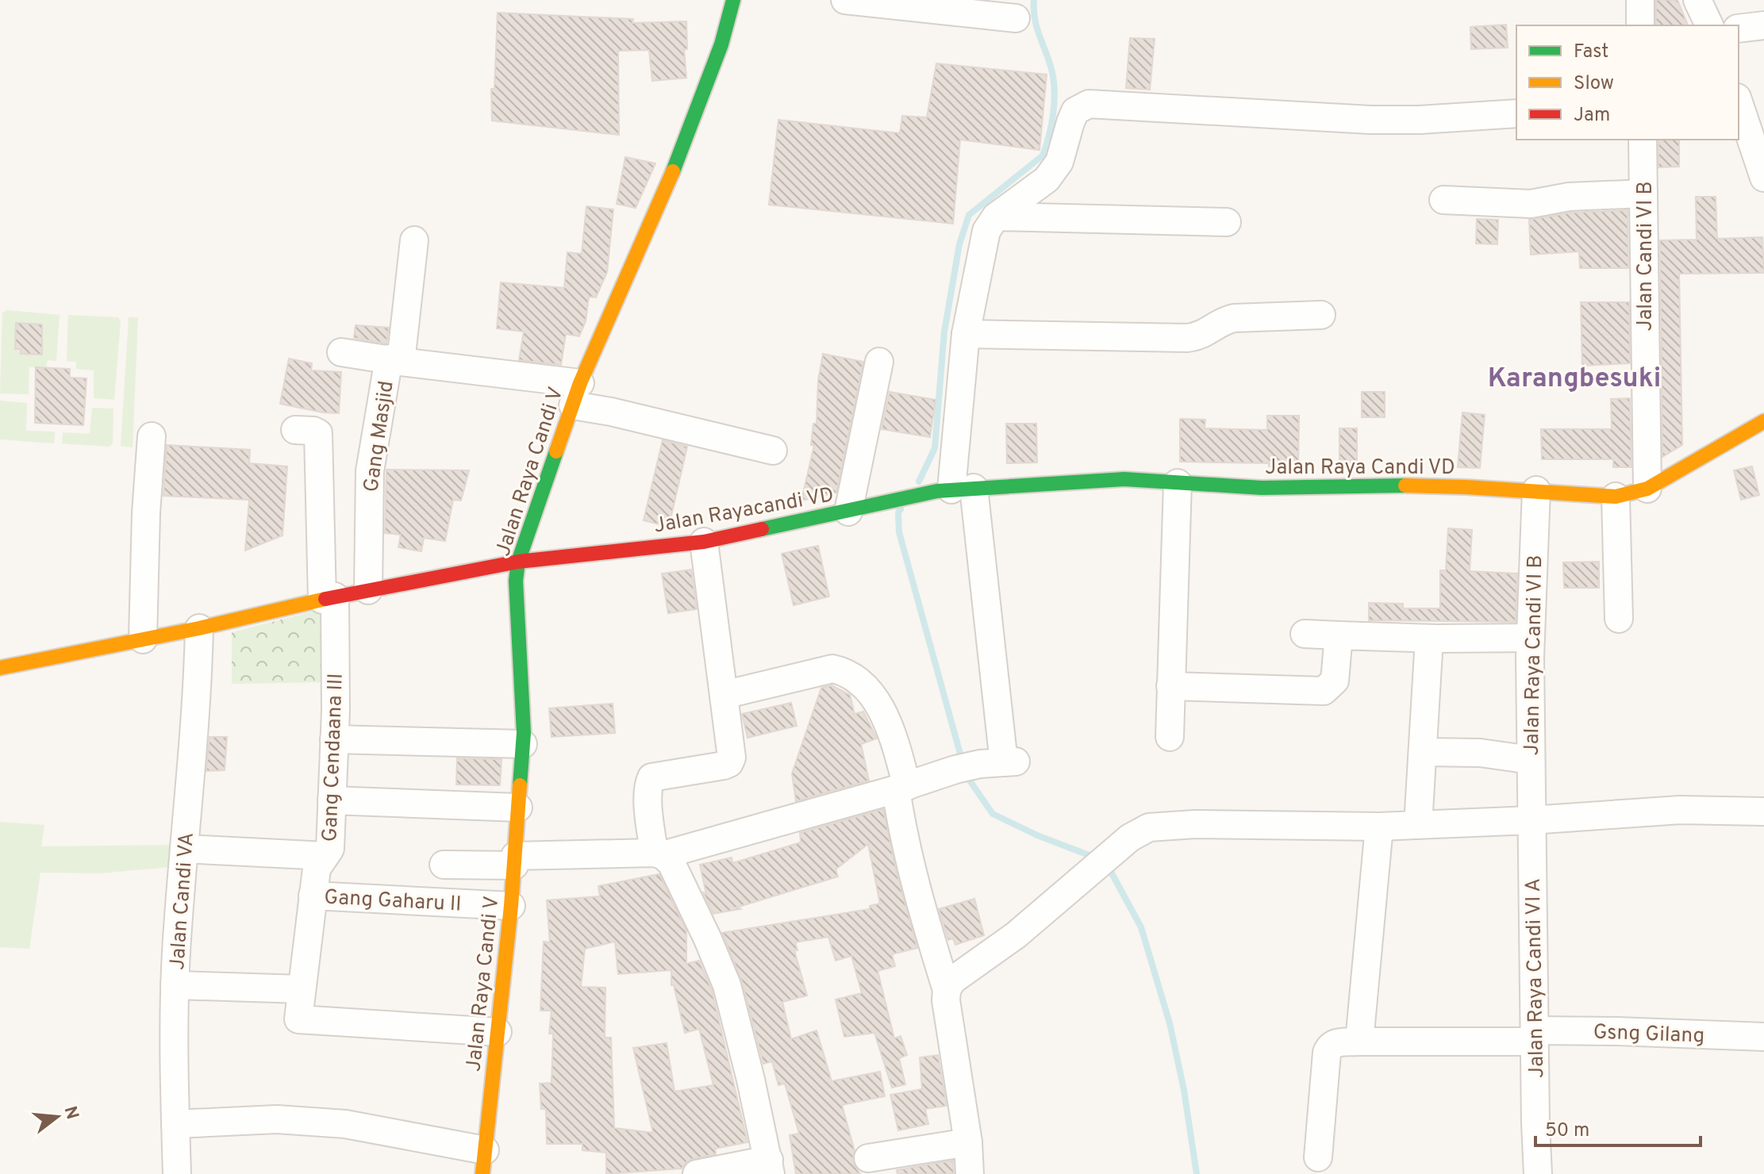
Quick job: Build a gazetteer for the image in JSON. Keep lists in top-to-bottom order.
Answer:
{
  "streets": {
    "street": [
      "Jalan Candi VI B",
      "Gang Masjid",
      "Jalan Raya Candi VD",
      "Jalan Raya Candi V",
      "Jalan Rayacandi VD",
      "Jalan Raya Candi VI B",
      "Gang Cendaana III",
      "Gang Gaharu II",
      "Jalan Candi VA",
      "Jalan Raya Candi VI A",
      "Gsng Gilang"
    ]
  },
  "crossings": [
    ["Jalan Candi VI B", "Jalan Raya Candi VD"],
    ["Gang Masjid", "Jalan Rayacandi VD"],
    ["Jalan Raya Candi VD", "Jalan Rayacandi VD"],
    ["Jalan Raya Candi VD", "Jalan Raya Candi VI B"],
    ["Jalan Raya Candi V", "Jalan Rayacandi VD"],
    ["Jalan Raya Candi V", "Gang Cendaana III"],
    ["Jalan Raya Candi V", "Gang Gaharu II"],
    ["Jalan Rayacandi VD", "Gang Cendaana III"],
    ["Jalan Rayacandi VD", "Jalan Candi VA"],
    ["Jalan Raya Candi VI B", "Jalan Raya Candi VI A"],
    ["Gang Cendaana III", "Gang Gaharu II"],
    ["Jalan Raya Candi VI A", "Gsng Gilang"]
  ],
  "districts": ["Karangbesuki"],
  "legend": ["Fast", "Slow", "Jam"],
  "scale_bar": "50 m",
  "north": "right"
}
